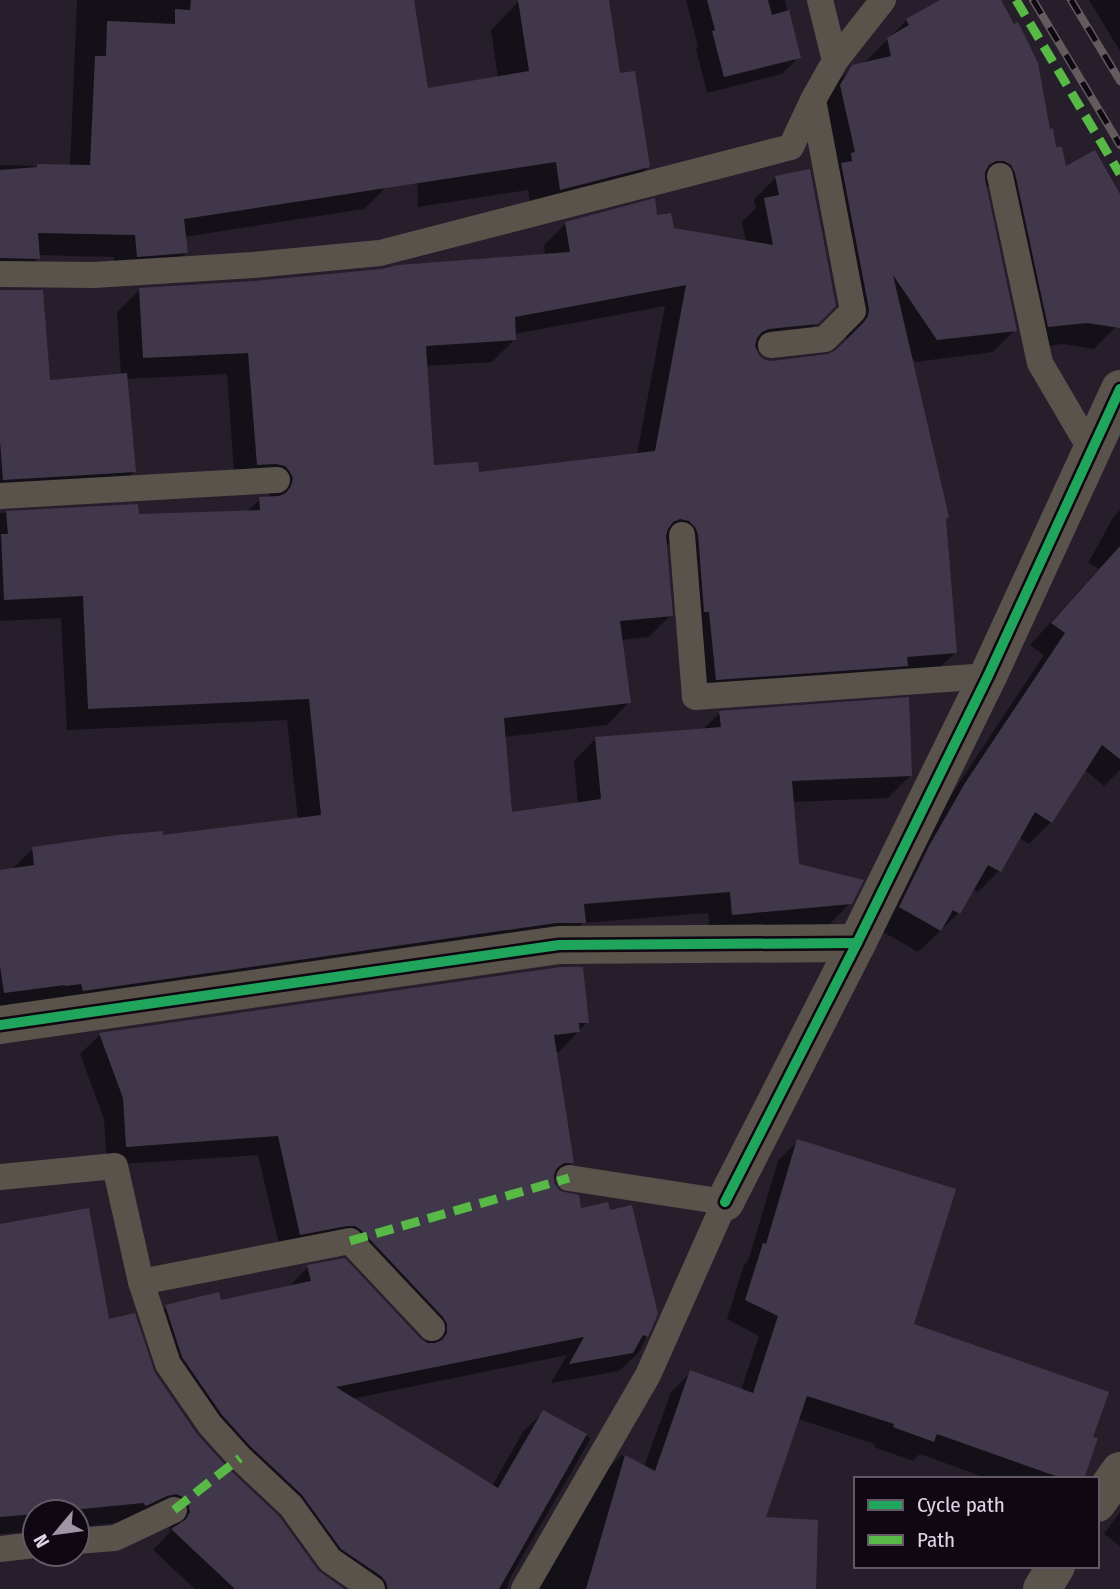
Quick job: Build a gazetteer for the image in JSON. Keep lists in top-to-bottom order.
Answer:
{
  "legend": ["Cycle path", "Path"],
  "north": "bottom left"
}
